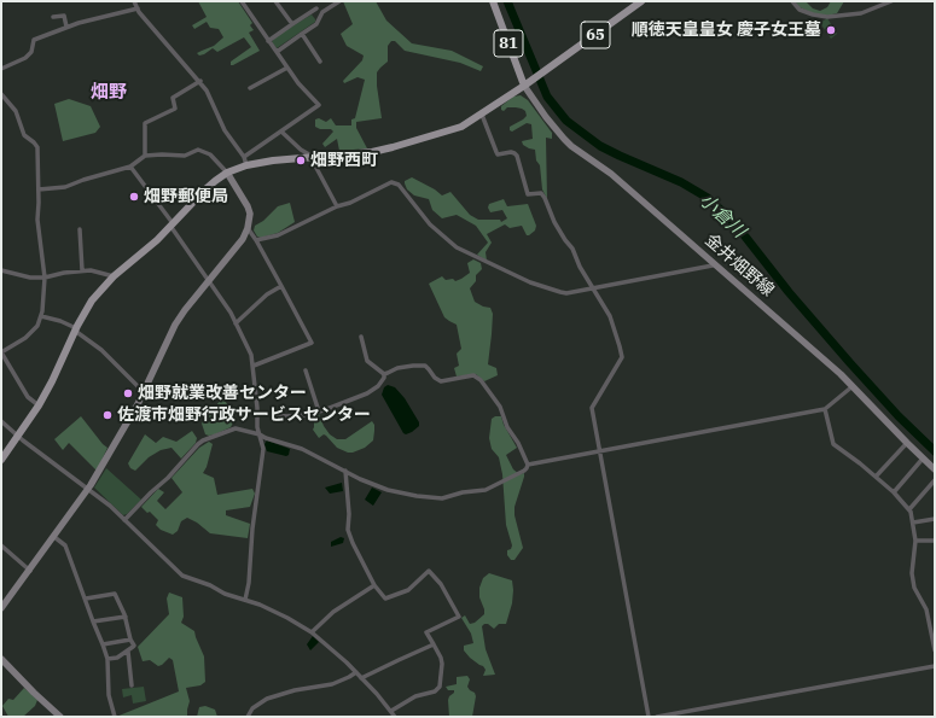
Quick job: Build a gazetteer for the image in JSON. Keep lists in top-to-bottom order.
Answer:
{
  "streets": {
    "main road": ["65", "81", "金井畑野線"]
  },
  "crossings": [
    ["65", "81"],
    ["65", "金井畑野線"],
    ["81", "金井畑野線"]
  ],
  "districts": ["畑野"],
  "water": ["小倉川"],
  "places": [
    "順徳天皇皇女 慶子女王墓",
    "畑野西町",
    "畑野郵便局",
    "畑野就業改善センター",
    "佐渡市畑野行政サービスセンター"
  ]
}
